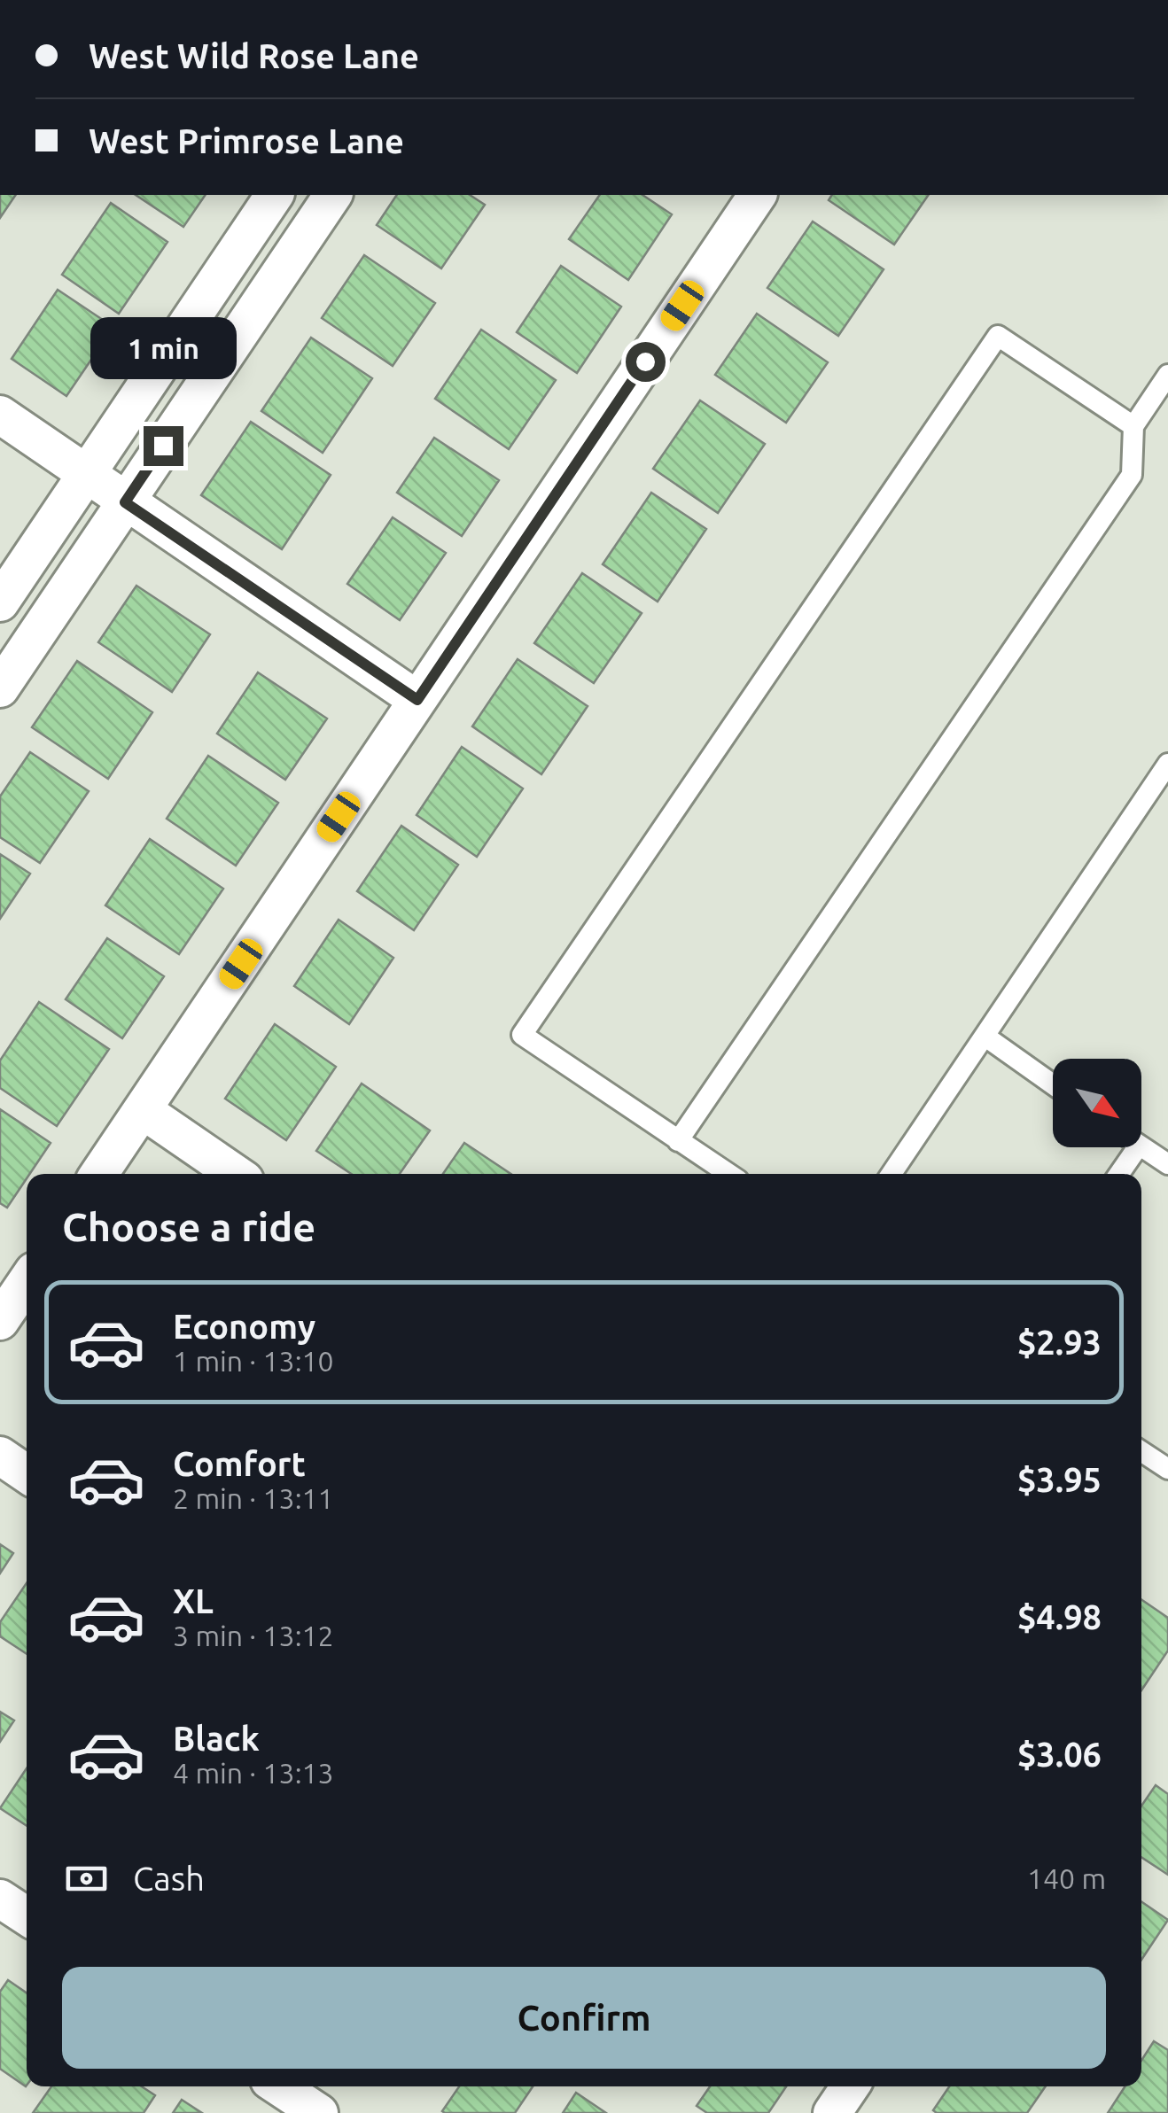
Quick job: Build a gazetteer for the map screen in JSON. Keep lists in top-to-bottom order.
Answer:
{
  "north": "bottom right",
  "page": {
    "banner": ["West Wild Rose Lane", "West Primrose Lane"],
    "bubble": "1 min",
    "heading": "Choose a ride",
    "list": [
      {
        "name": "Economy",
        "note": "1 min · 13:10",
        "value": "$2.93"
      },
      {
        "name": "Comfort",
        "note": "2 min · 13:11",
        "value": "$3.95"
      },
      {
        "name": "XL",
        "note": "3 min · 13:12",
        "value": "$4.98"
      },
      {
        "name": "Black",
        "note": "4 min · 13:13",
        "value": "$3.06"
      }
    ],
    "pay": ["Cash", "140 m"],
    "buttons": "Confirm"
  }
}
